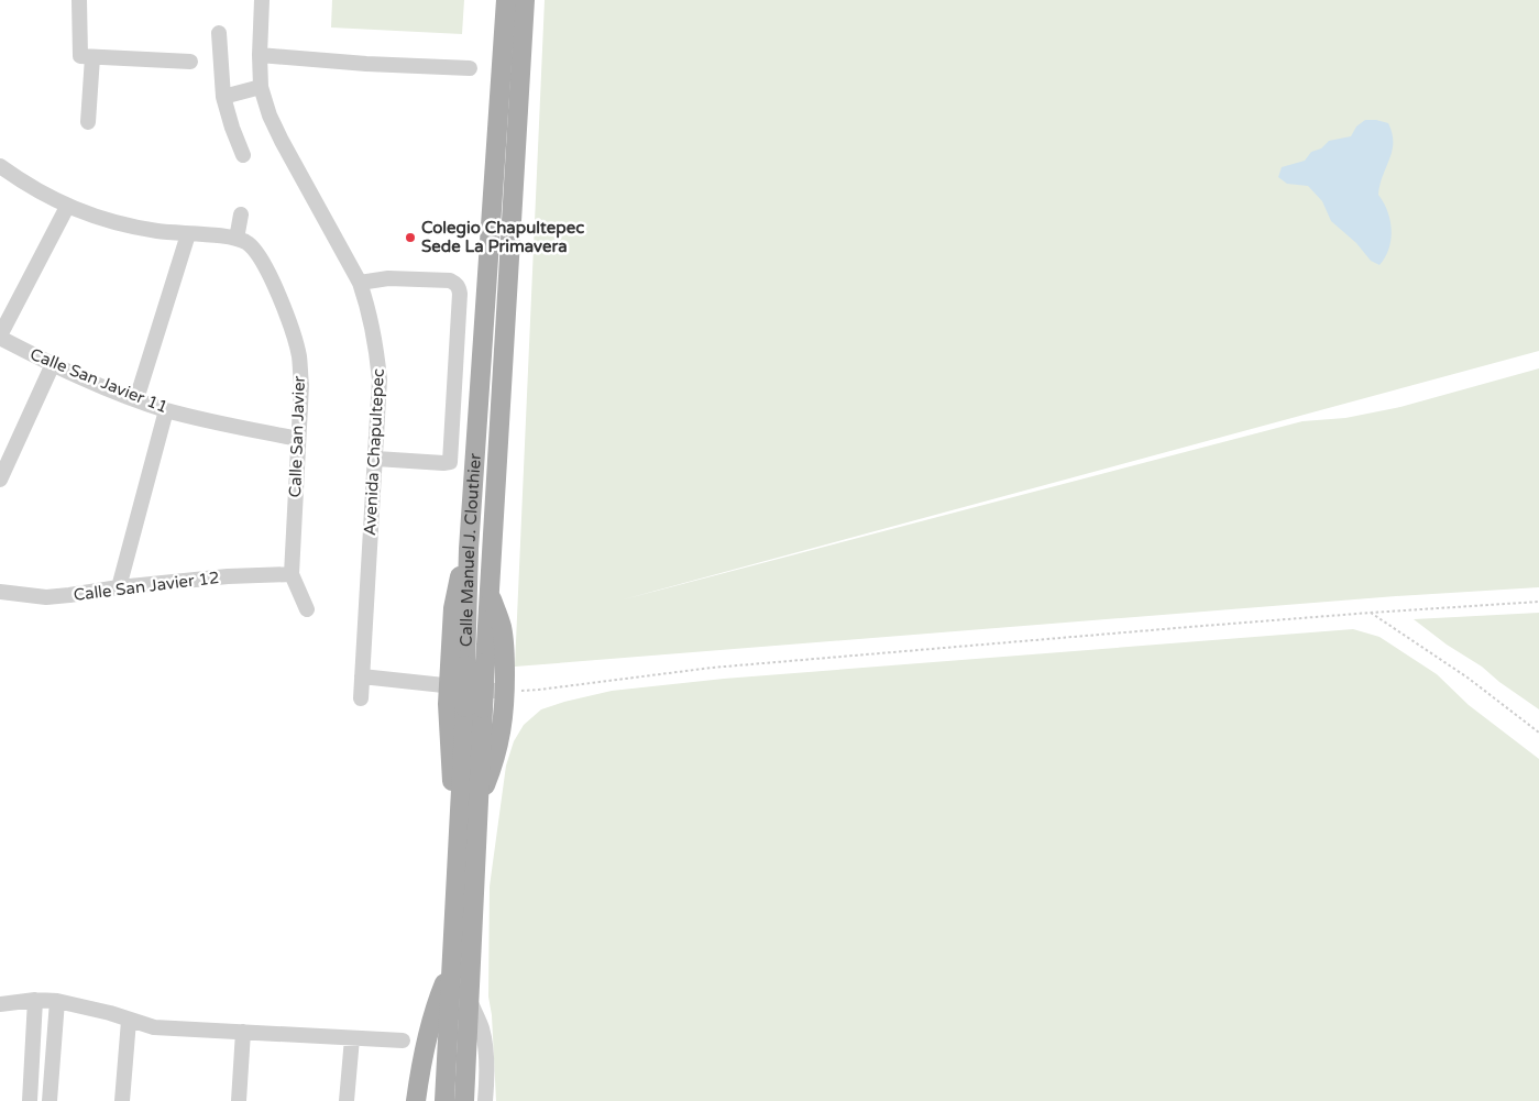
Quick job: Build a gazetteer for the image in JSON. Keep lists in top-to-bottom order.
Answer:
{
  "streets": {
    "main road": ["Calle Manuel J. Clouthier"],
    "street": [
      "Calle San Javier 11",
      "Calle San Javier",
      "Avenida Chapultepec",
      "Calle San Javier 12"
    ]
  },
  "crossings": [
    ["Calle San Javier 11", "Calle San Javier"],
    ["Calle San Javier", "Calle San Javier 12"]
  ],
  "places": ["Colegio Chapultepec Sede La Primavera"]
}
